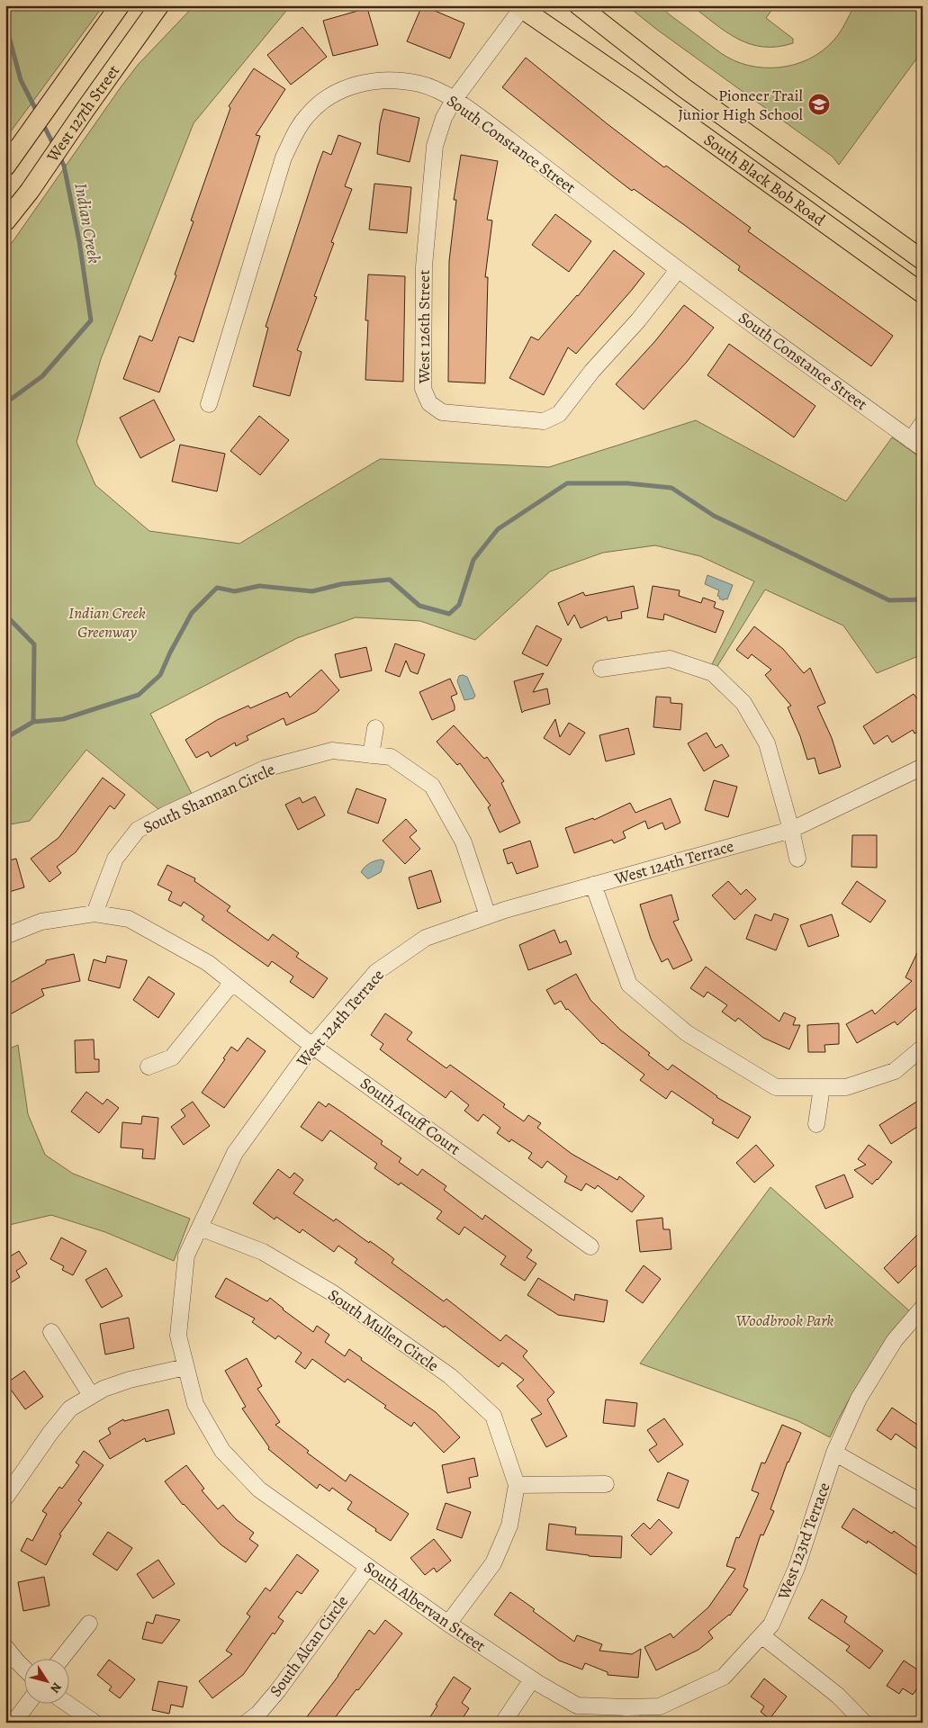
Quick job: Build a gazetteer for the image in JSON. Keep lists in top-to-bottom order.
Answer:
{
  "streets": {
    "main road": ["West 127th Street", "South Black Bob Road"],
    "street": [
      "South Constance Street",
      "West 126th Street",
      "South Shannan Circle",
      "West 124th Terrace",
      "South Acuff Court",
      "South Mullen Circle",
      "West 123rd Terrace",
      "South Albervan Street",
      "South Alcan Circle"
    ]
  },
  "crossings": [
    ["South Constance Street", "West 126th Street"],
    ["South Black Bob Road", "West 126th Street"],
    ["South Shannan Circle", "West 124th Terrace"],
    ["South Shannan Circle", "South Acuff Court"],
    ["West 124th Terrace", "South Acuff Court"],
    ["West 124th Terrace", "South Mullen Circle"],
    ["West 124th Terrace", "South Albervan Street"],
    ["South Mullen Circle", "South Albervan Street"],
    ["West 123rd Terrace", "South Albervan Street"],
    ["South Albervan Street", "South Alcan Circle"]
  ],
  "water": ["Indian Creek"],
  "parks": ["Indian Creek Greenway", "Woodbrook Park"],
  "places": {
    "school or university": ["Pioneer Trail Junior High School"]
  },
  "north": "bottom right"
}
